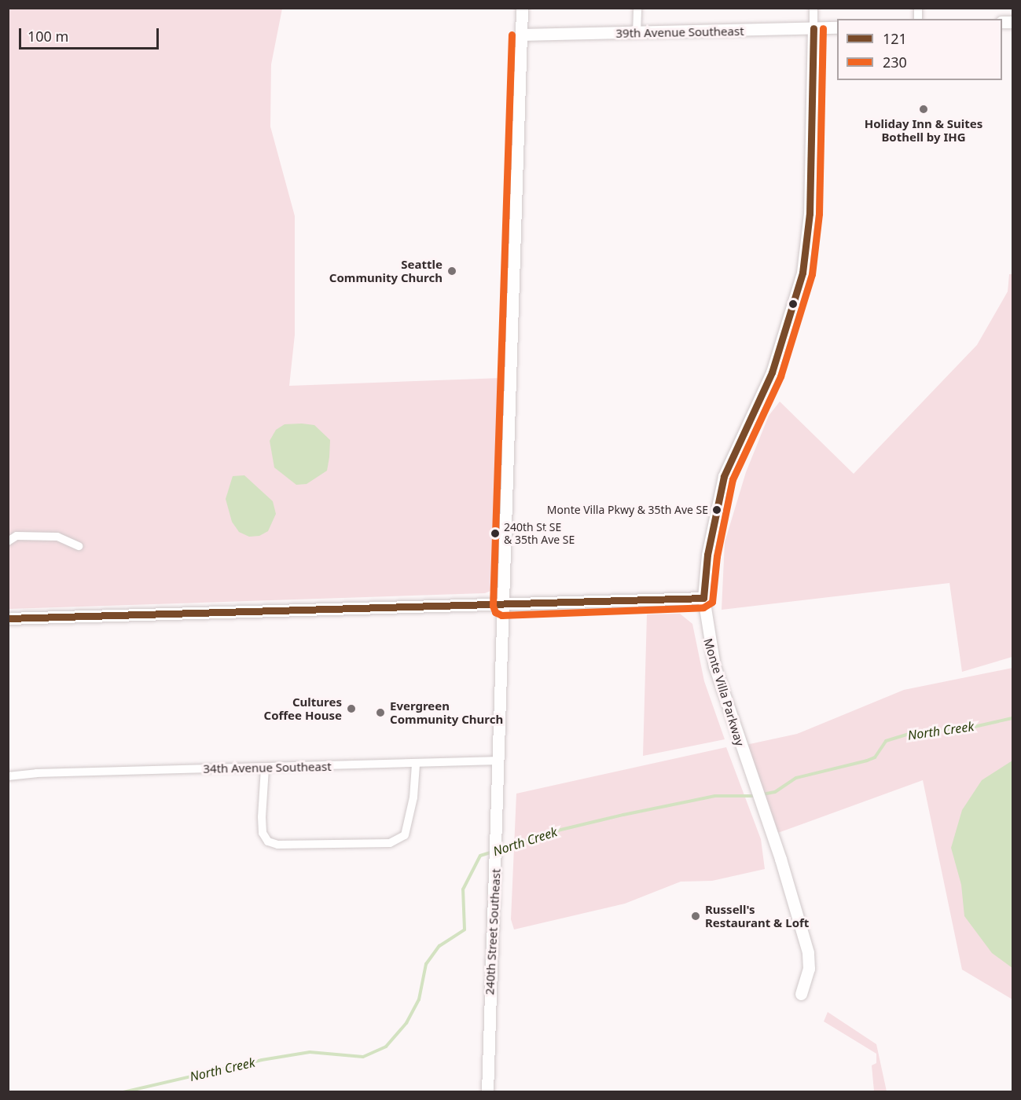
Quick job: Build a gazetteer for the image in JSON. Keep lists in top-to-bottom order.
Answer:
{
  "streets": {
    "street": [
      "39th Avenue Southeast",
      "Monte Villa Parkway",
      "34th Avenue Southeast",
      "240th Street Southeast"
    ]
  },
  "crossings": [
    ["39th Avenue Southeast", "Monte Villa Parkway"],
    ["39th Avenue Southeast", "240th Street Southeast"],
    ["34th Avenue Southeast", "240th Street Southeast"]
  ],
  "water": ["North Creek"],
  "places": [
    "Holiday Inn & Suites Bothell by IHG",
    "Seattle Community Church",
    "Monte Villa Pkwy & 35th Ave SE",
    "240th St SE & 35th Ave SE",
    "Cultures Coffee House",
    "Evergreen Community Church",
    "Russell's Restaurant & Loft"
  ],
  "lines": ["transit line 121", "transit line 230"],
  "legend": ["121", "230"],
  "scale_bar": "100 m"
}
